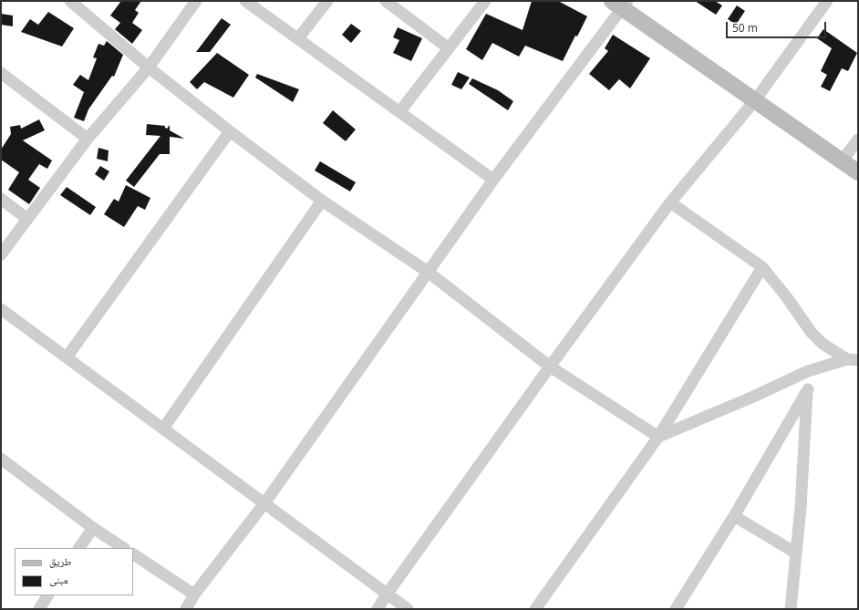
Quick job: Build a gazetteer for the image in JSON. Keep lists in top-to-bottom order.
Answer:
{
  "legend": ["طريق", "مبنى"],
  "scale_bar": "50 m"
}
